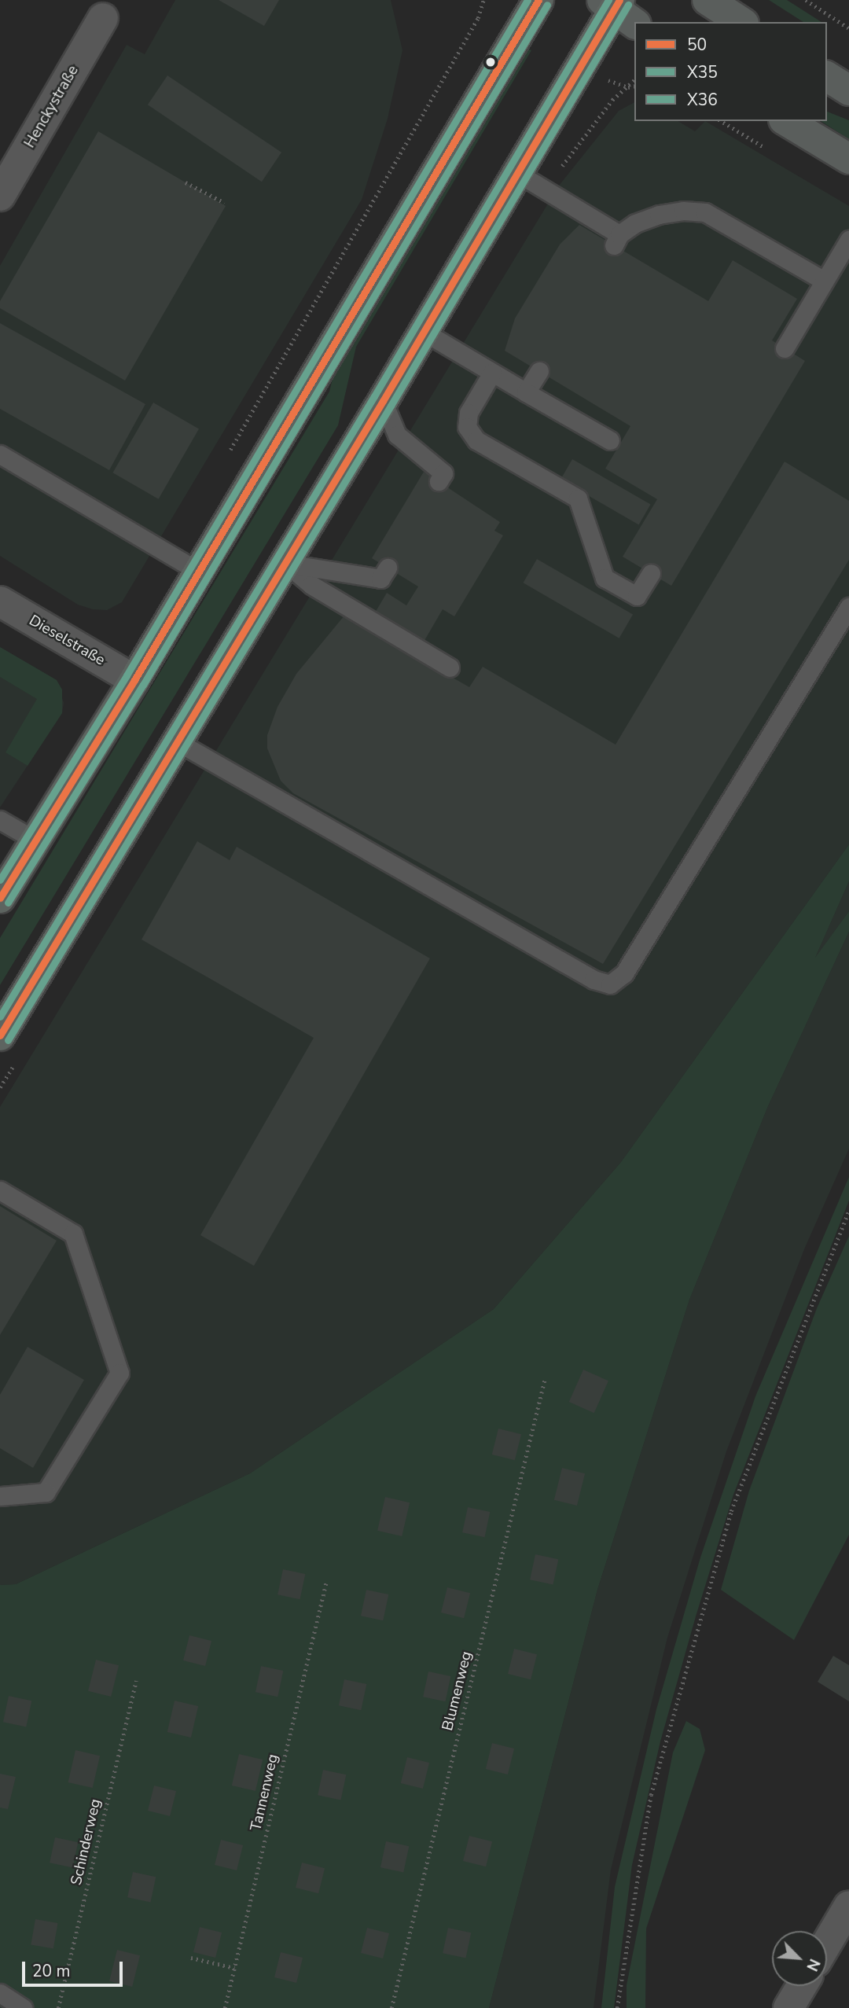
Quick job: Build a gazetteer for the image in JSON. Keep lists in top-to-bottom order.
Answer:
{
  "streets": {
    "street": ["Henckystraße", "Dieselstraße"],
    "path": ["Blumenweg", "Tannenweg", "Schinderweg"]
  },
  "lines": ["transit line 50", "transit line X36", "transit line X35"],
  "legend": ["50", "X35", "X36"],
  "scale_bar": "20 m",
  "north": "bottom right"
}
